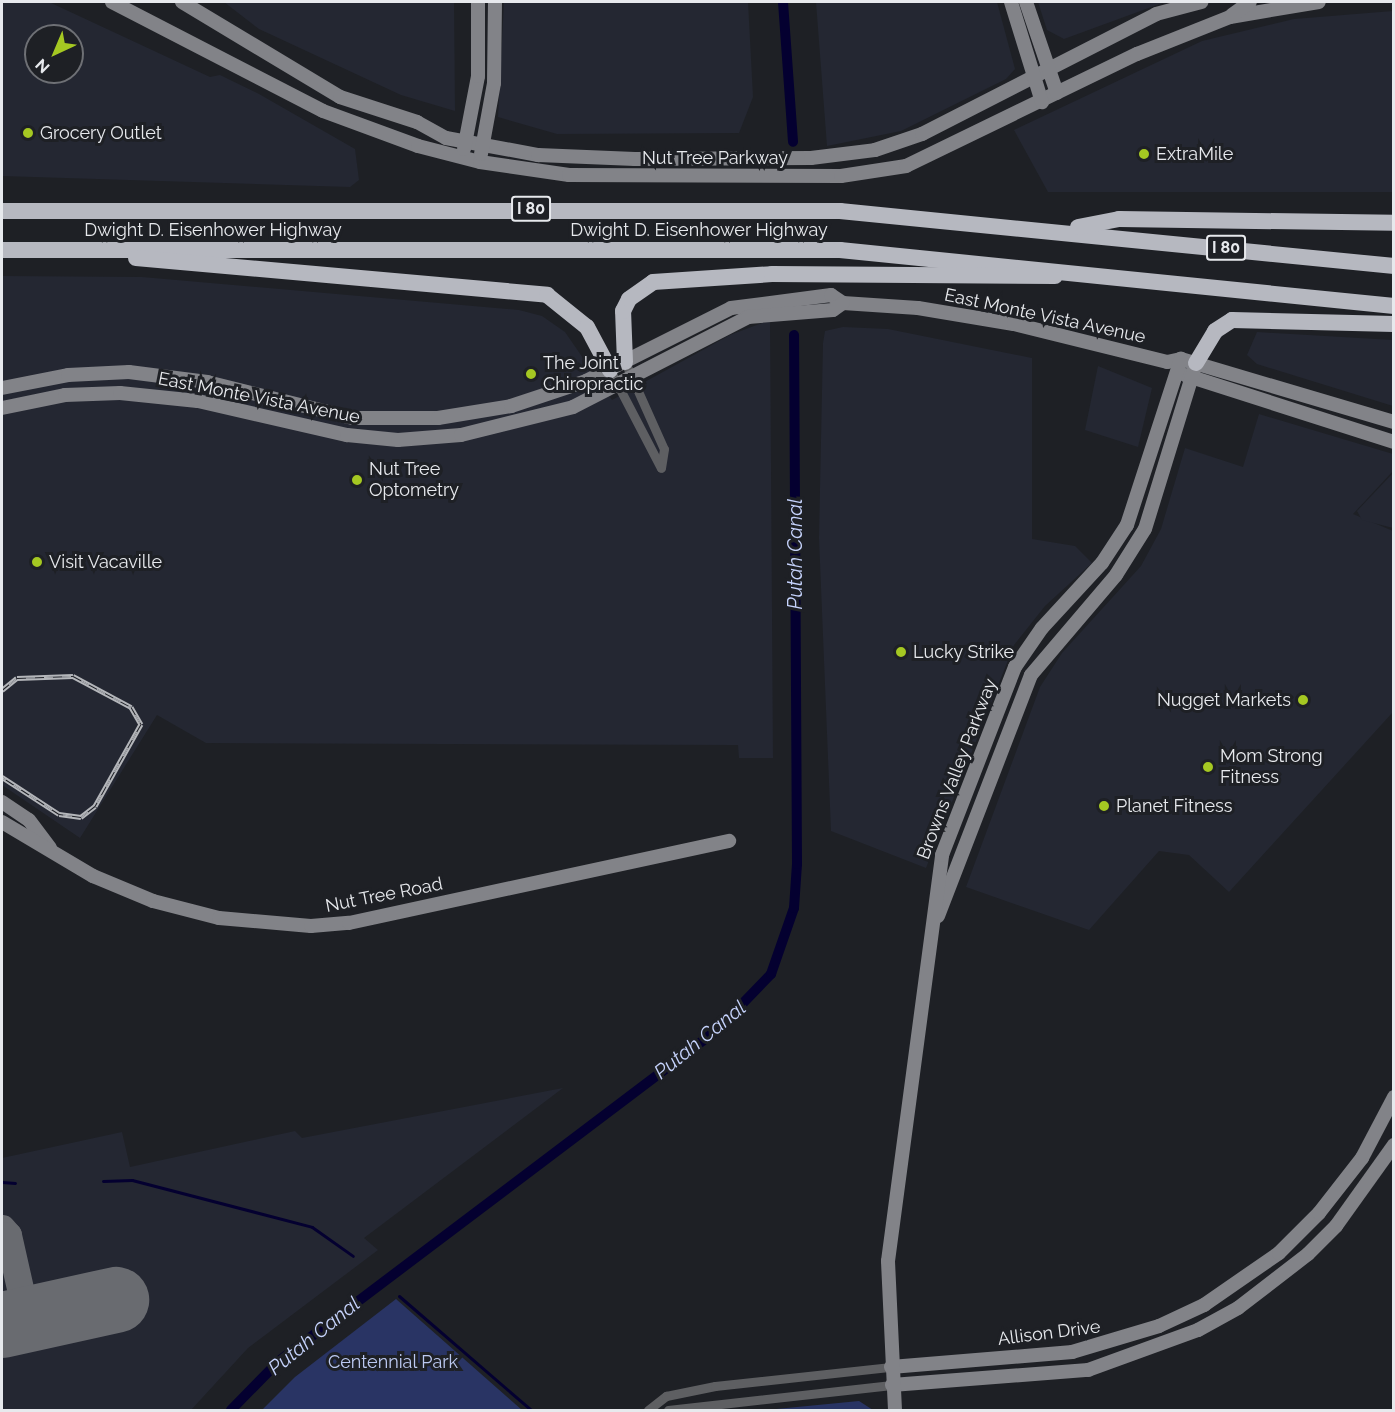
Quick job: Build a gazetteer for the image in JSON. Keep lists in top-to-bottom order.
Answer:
{
  "streets": {
    "highway": ["I 80", "Dwight D. Eisenhower Highway"],
    "main road": [
      "Nut Tree Parkway",
      "East Monte Vista Avenue",
      "Browns Valley Parkway",
      "Nut Tree Road",
      "Allison Drive"
    ]
  },
  "crossings": [
    ["East Monte Vista Avenue", "Browns Valley Parkway"],
    ["Browns Valley Parkway", "Allison Drive"]
  ],
  "water": ["Putah Canal"],
  "parks": ["Centennial Park"],
  "places": [
    "Grocery Outlet",
    "ExtraMile",
    "The Joint Chiropractic",
    "Nut Tree Optometry",
    "Visit Vacaville",
    "Lucky Strike",
    "Nugget Markets",
    "Mom Strong Fitness",
    "Planet Fitness"
  ],
  "north": "bottom left"
}
